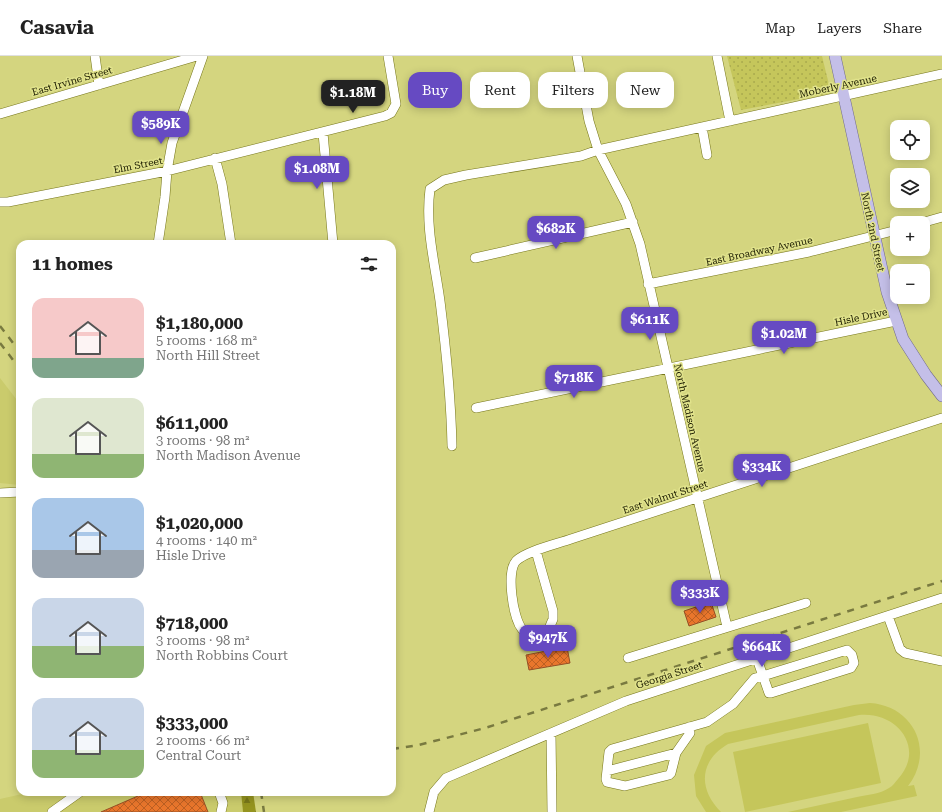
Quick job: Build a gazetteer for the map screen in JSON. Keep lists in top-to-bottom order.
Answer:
{
  "streets": {
    "main road": ["North 2nd Street"],
    "street": [
      "East Irvine Street",
      "Moberly Avenue",
      "Elm Street",
      "East Broadway Avenue",
      "Hisle Drive",
      "North Madison Avenue",
      "East Walnut Street",
      "Georgia Street"
    ]
  },
  "crossings": [
    ["Moberly Avenue", "North 2nd Street"],
    ["Moberly Avenue", "North Madison Avenue"],
    ["North 2nd Street", "East Broadway Avenue"],
    ["North 2nd Street", "Hisle Drive"],
    ["East Broadway Avenue", "North Madison Avenue"],
    ["Hisle Drive", "North Madison Avenue"],
    ["North Madison Avenue", "East Walnut Street"]
  ],
  "page": {
    "header": "Casavia",
    "nav": ["Map", "Layers", "Share"],
    "chip": [
      "Buy",
      "Rent",
      "Filters",
      "New"
    ],
    "price": [
      "$1.18M",
      "$589K",
      "$1.08M",
      "$682K",
      "$611K",
      "$1.02M",
      "$718K",
      "$334K",
      "$333K",
      "$947K",
      "$664K"
    ],
    "map_buttons": ["+", "−"],
    "heading": "11 homes",
    "list": [
      {
        "name": "$1,180,000",
        "note": "5 rooms · 168 m² · North Hill Street"
      },
      {
        "name": "$611,000",
        "note": "3 rooms · 98 m² · North Madison Avenue"
      },
      {
        "name": "$1,020,000",
        "note": "4 rooms · 140 m² · Hisle Drive"
      },
      {
        "name": "$718,000",
        "note": "3 rooms · 98 m² · North Robbins Court"
      },
      {
        "name": "$333,000",
        "note": "2 rooms · 66 m² · Central Court"
      }
    ]
  }
}
